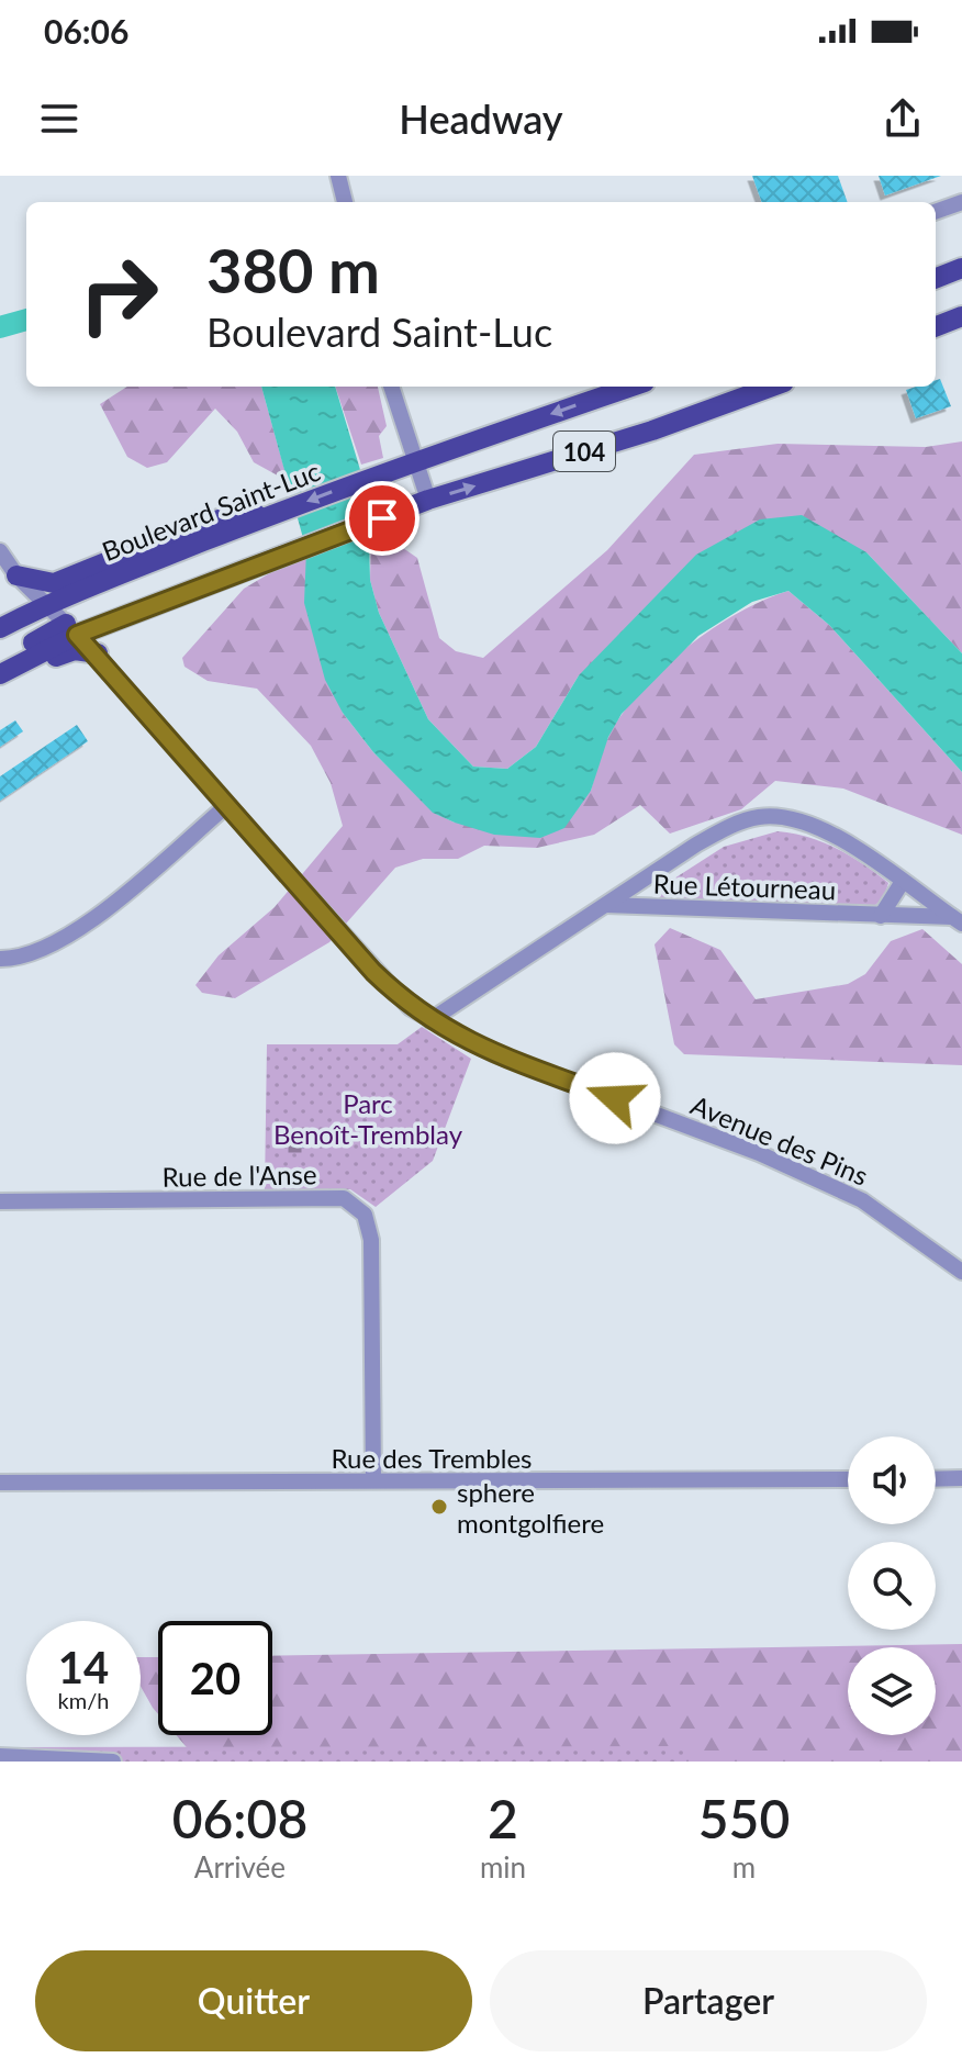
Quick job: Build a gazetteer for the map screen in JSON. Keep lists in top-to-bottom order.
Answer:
{
  "streets": {
    "main road": ["104", "Boulevard Saint-Luc"],
    "street": [
      "Rue Létourneau",
      "Avenue des Pins",
      "Rue de l'Anse",
      "Rue des Trembles"
    ]
  },
  "crossings": [
    ["104", "Avenue des Pins"],
    ["Rue Létourneau", "Avenue des Pins"],
    ["Rue de l'Anse", "Rue des Trembles"]
  ],
  "parks": ["Parc Benoît-Tremblay"],
  "places": ["sphere montgolfiere"],
  "page": {
    "status": "06:06",
    "header": "Headway",
    "turn": ["380 m", "Boulevard Saint-Luc"],
    "speed": "14 km/h",
    "limit": "20",
    "eta": [
      "06:08",
      "Arrivée",
      "2",
      "min",
      "550",
      "m"
    ],
    "buttons": ["Quitter", "Partager"]
  }
}
